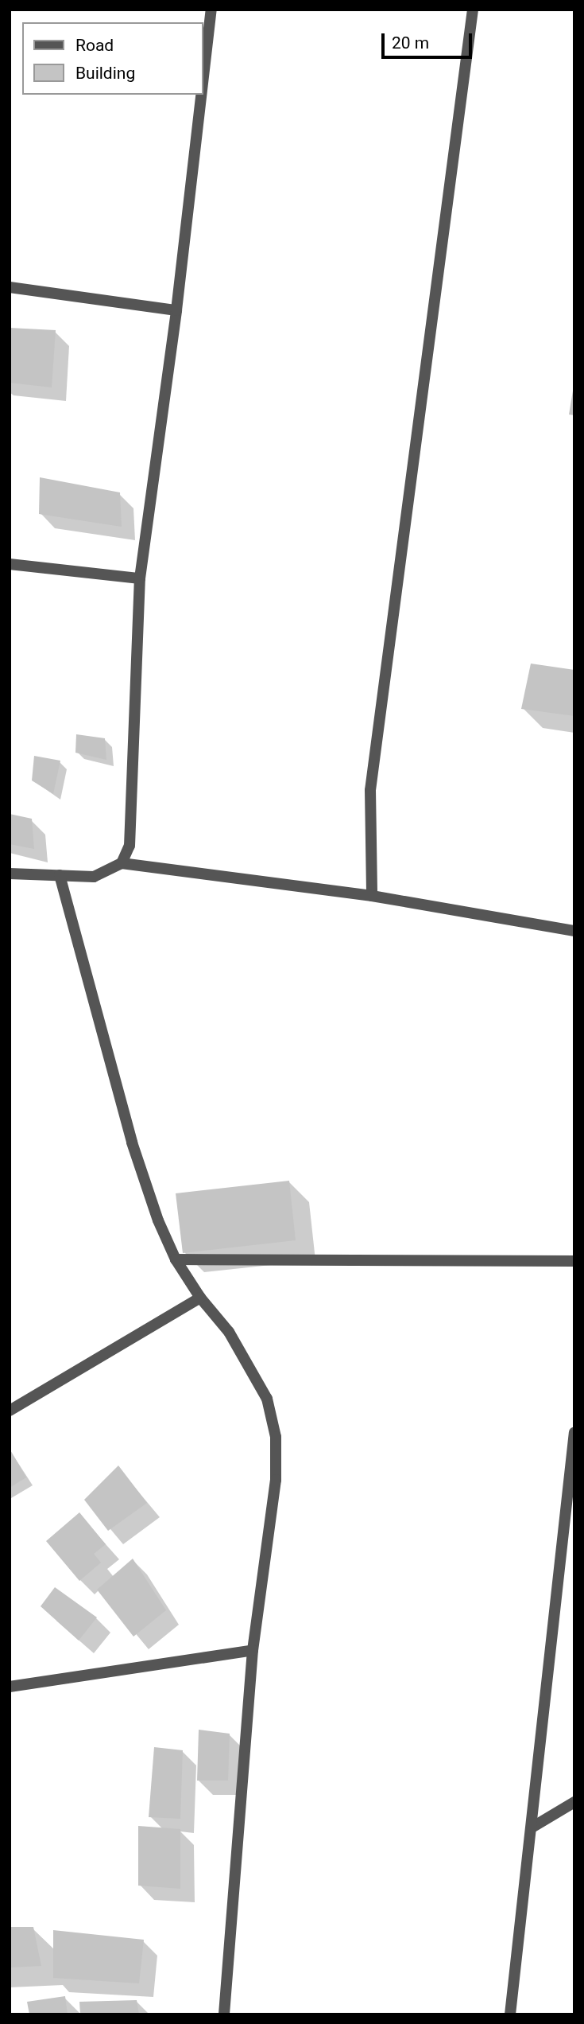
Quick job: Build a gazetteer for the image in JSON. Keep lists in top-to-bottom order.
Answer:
{
  "legend": ["Road", "Building"],
  "scale_bar": "20 m"
}
